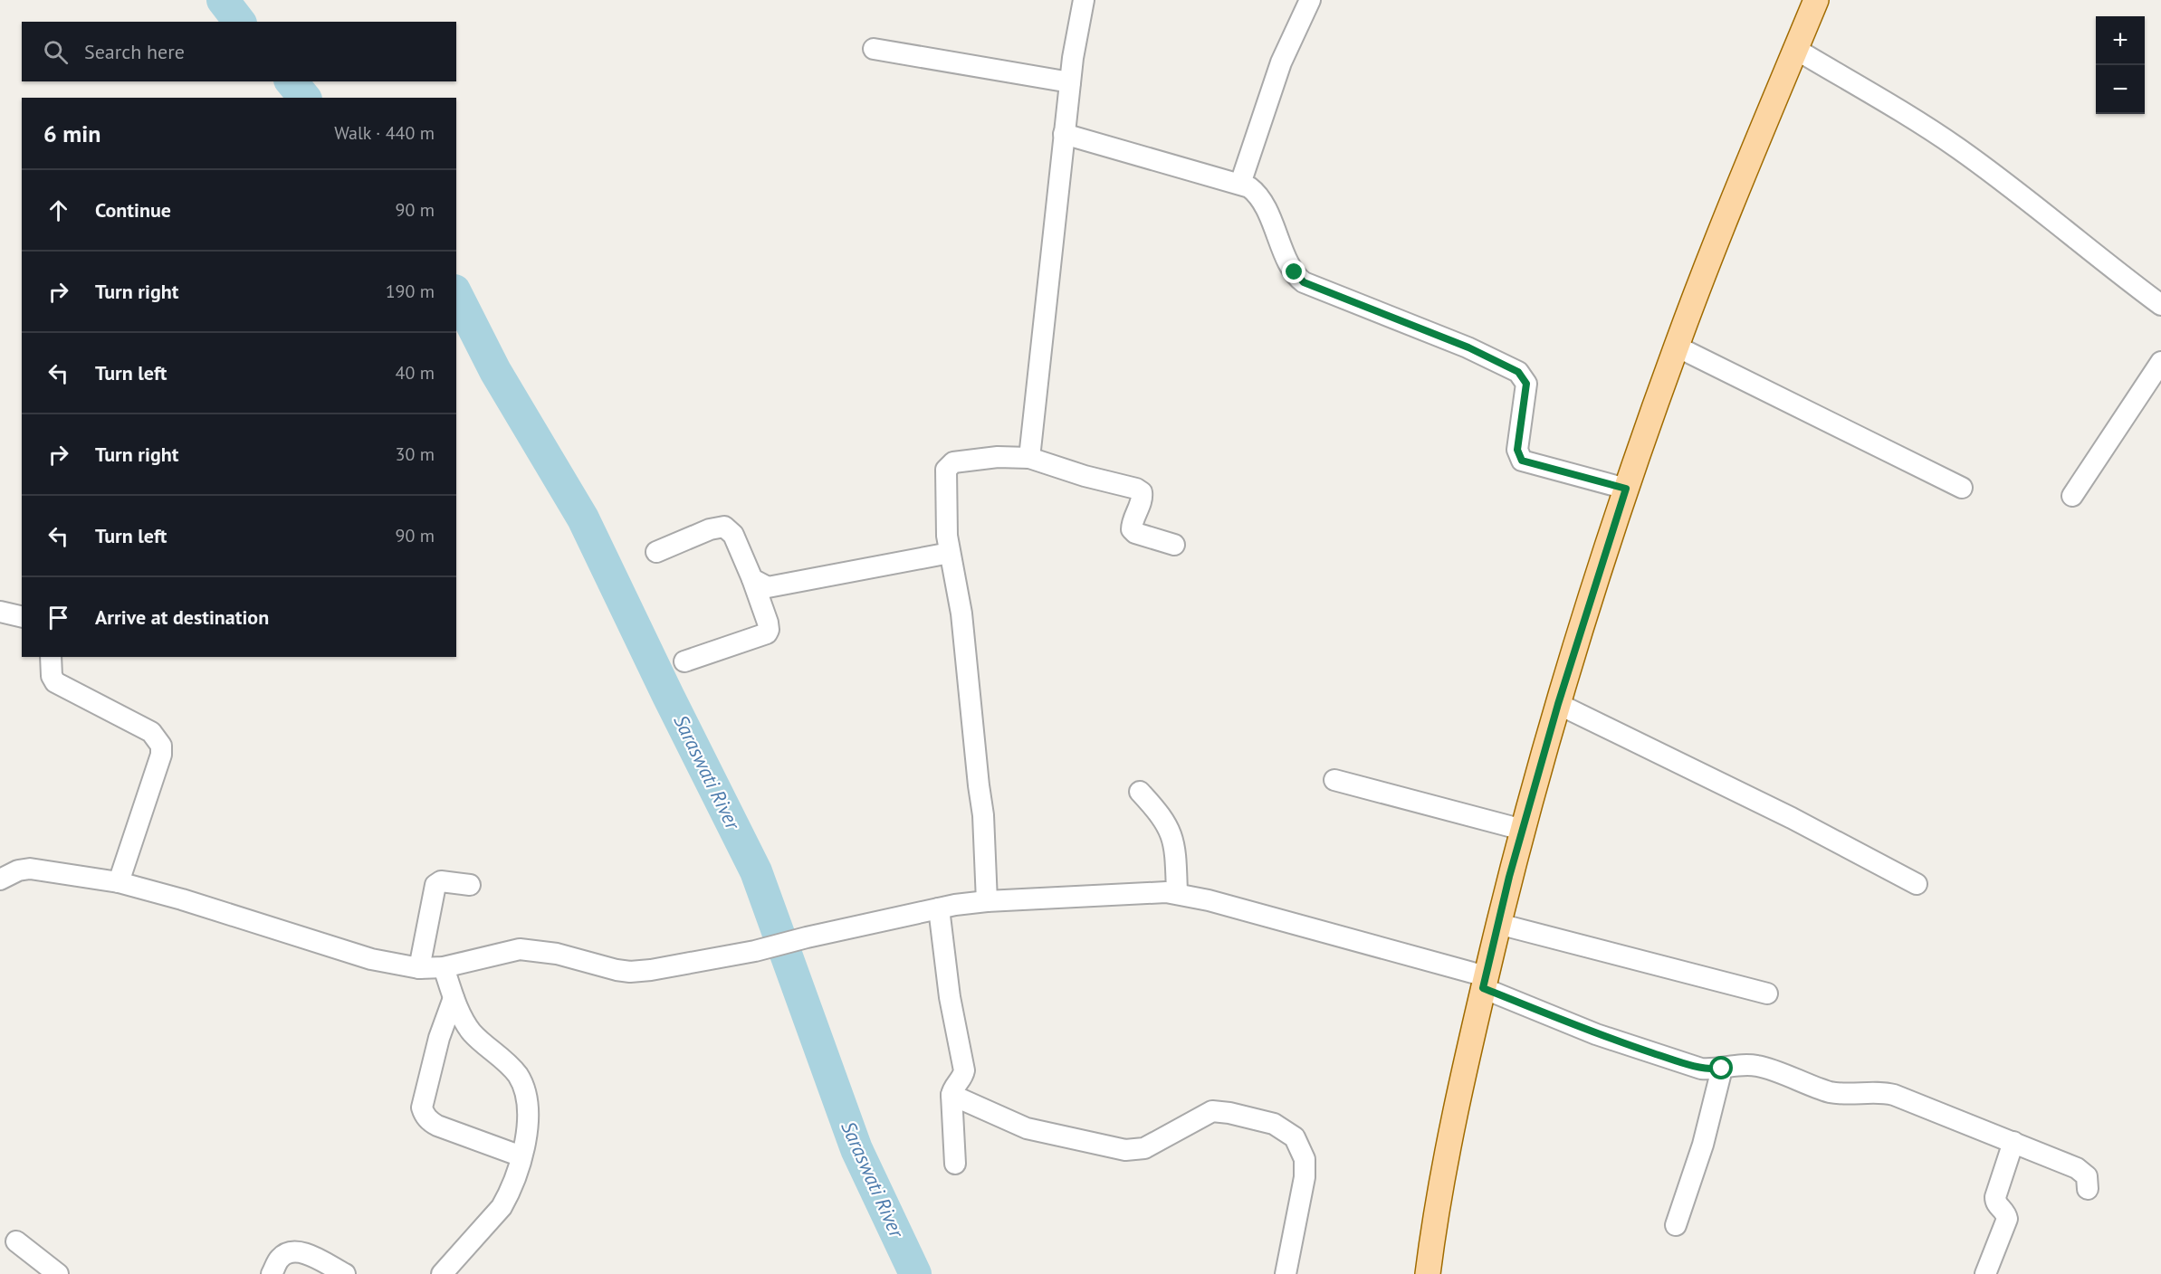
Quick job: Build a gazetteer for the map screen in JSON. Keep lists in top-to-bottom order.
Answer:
{
  "water": ["Saraswati River"],
  "page": {
    "map_buttons": ["+", "−"],
    "search": "Search here",
    "heading": ["6 min", "Walk · 440 m"],
    "list": [
      ["Continue", "90 m"],
      ["Turn right", "190 m"],
      ["Turn left", "40 m"],
      ["Turn right", "30 m"],
      ["Turn left", "90 m"],
      "Arrive at destination"
    ]
  }
}
